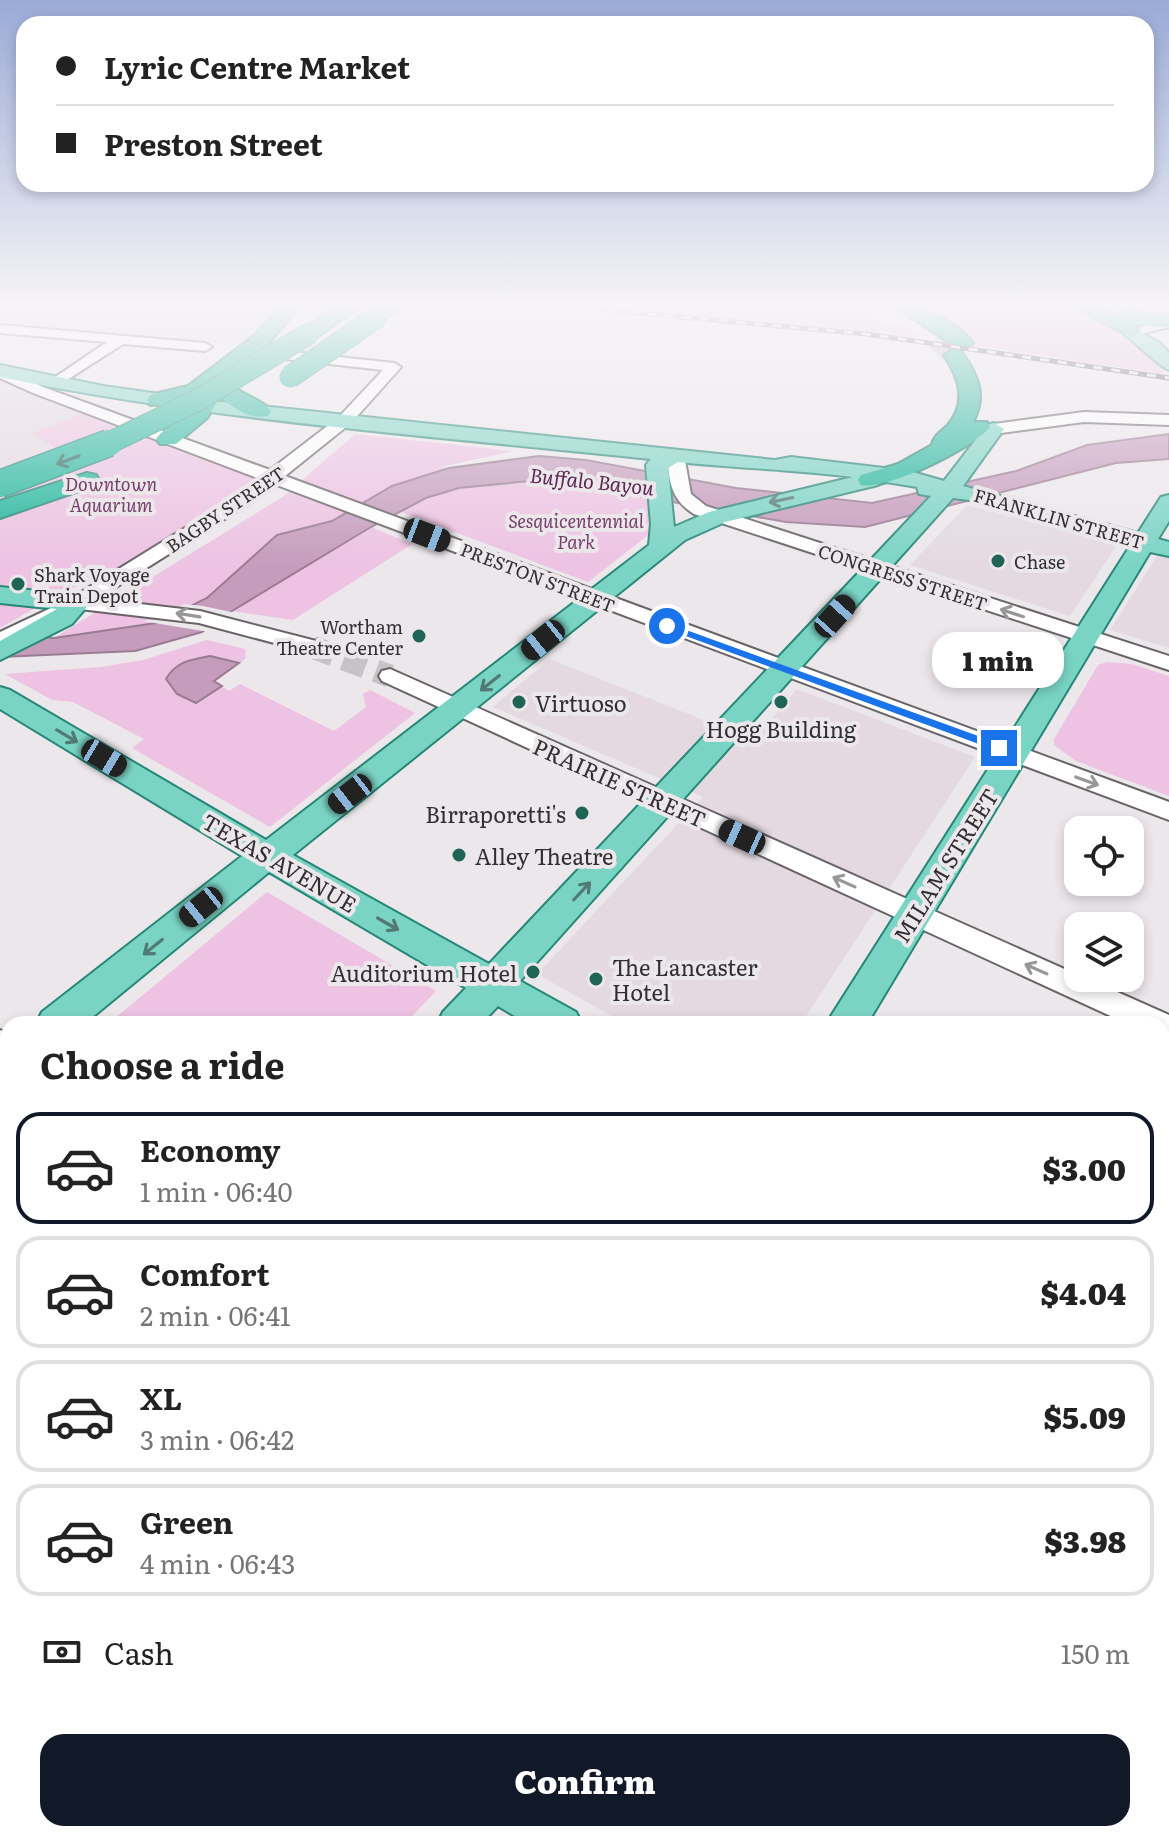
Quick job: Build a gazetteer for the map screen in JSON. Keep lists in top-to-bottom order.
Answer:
{
  "streets": {
    "main road": [
      "BAGBY STREET",
      "FRANKLIN STREET",
      "TEXAS AVENUE",
      "MILAM STREET"
    ],
    "street": ["PRESTON STREET", "CONGRESS STREET", "PRAIRIE STREET"]
  },
  "crossings": [
    ["BAGBY STREET", "FRANKLIN STREET"],
    ["BAGBY STREET", "PRESTON STREET"],
    ["FRANKLIN STREET", "CONGRESS STREET"],
    ["FRANKLIN STREET", "MILAM STREET"],
    ["PRESTON STREET", "MILAM STREET"],
    ["CONGRESS STREET", "MILAM STREET"],
    ["PRAIRIE STREET", "MILAM STREET"]
  ],
  "one_way": ["PRAIRIE STREET", "TEXAS AVENUE"],
  "water": ["Buffalo Bayou"],
  "parks": ["Downtown Aquarium", "Sesquicentennial Park"],
  "places": [
    "Chase",
    "Shark Voyage Train Depot",
    "Wortham Theatre Center",
    "Virtuoso",
    "Hogg Building",
    "Birraporetti's",
    "Alley Theatre",
    "Auditorium Hotel",
    "The Lancaster Hotel"
  ],
  "page": {
    "banner": ["Lyric Centre Market", "Preston Street"],
    "bubble": "1 min",
    "heading": "Choose a ride",
    "list": [
      {
        "name": "Economy",
        "note": "1 min · 06:40",
        "value": "$3.00"
      },
      {
        "name": "Comfort",
        "note": "2 min · 06:41",
        "value": "$4.04"
      },
      {
        "name": "XL",
        "note": "3 min · 06:42",
        "value": "$5.09"
      },
      {
        "name": "Green",
        "note": "4 min · 06:43",
        "value": "$3.98"
      }
    ],
    "pay": ["Cash", "150 m"],
    "buttons": "Confirm"
  }
}
